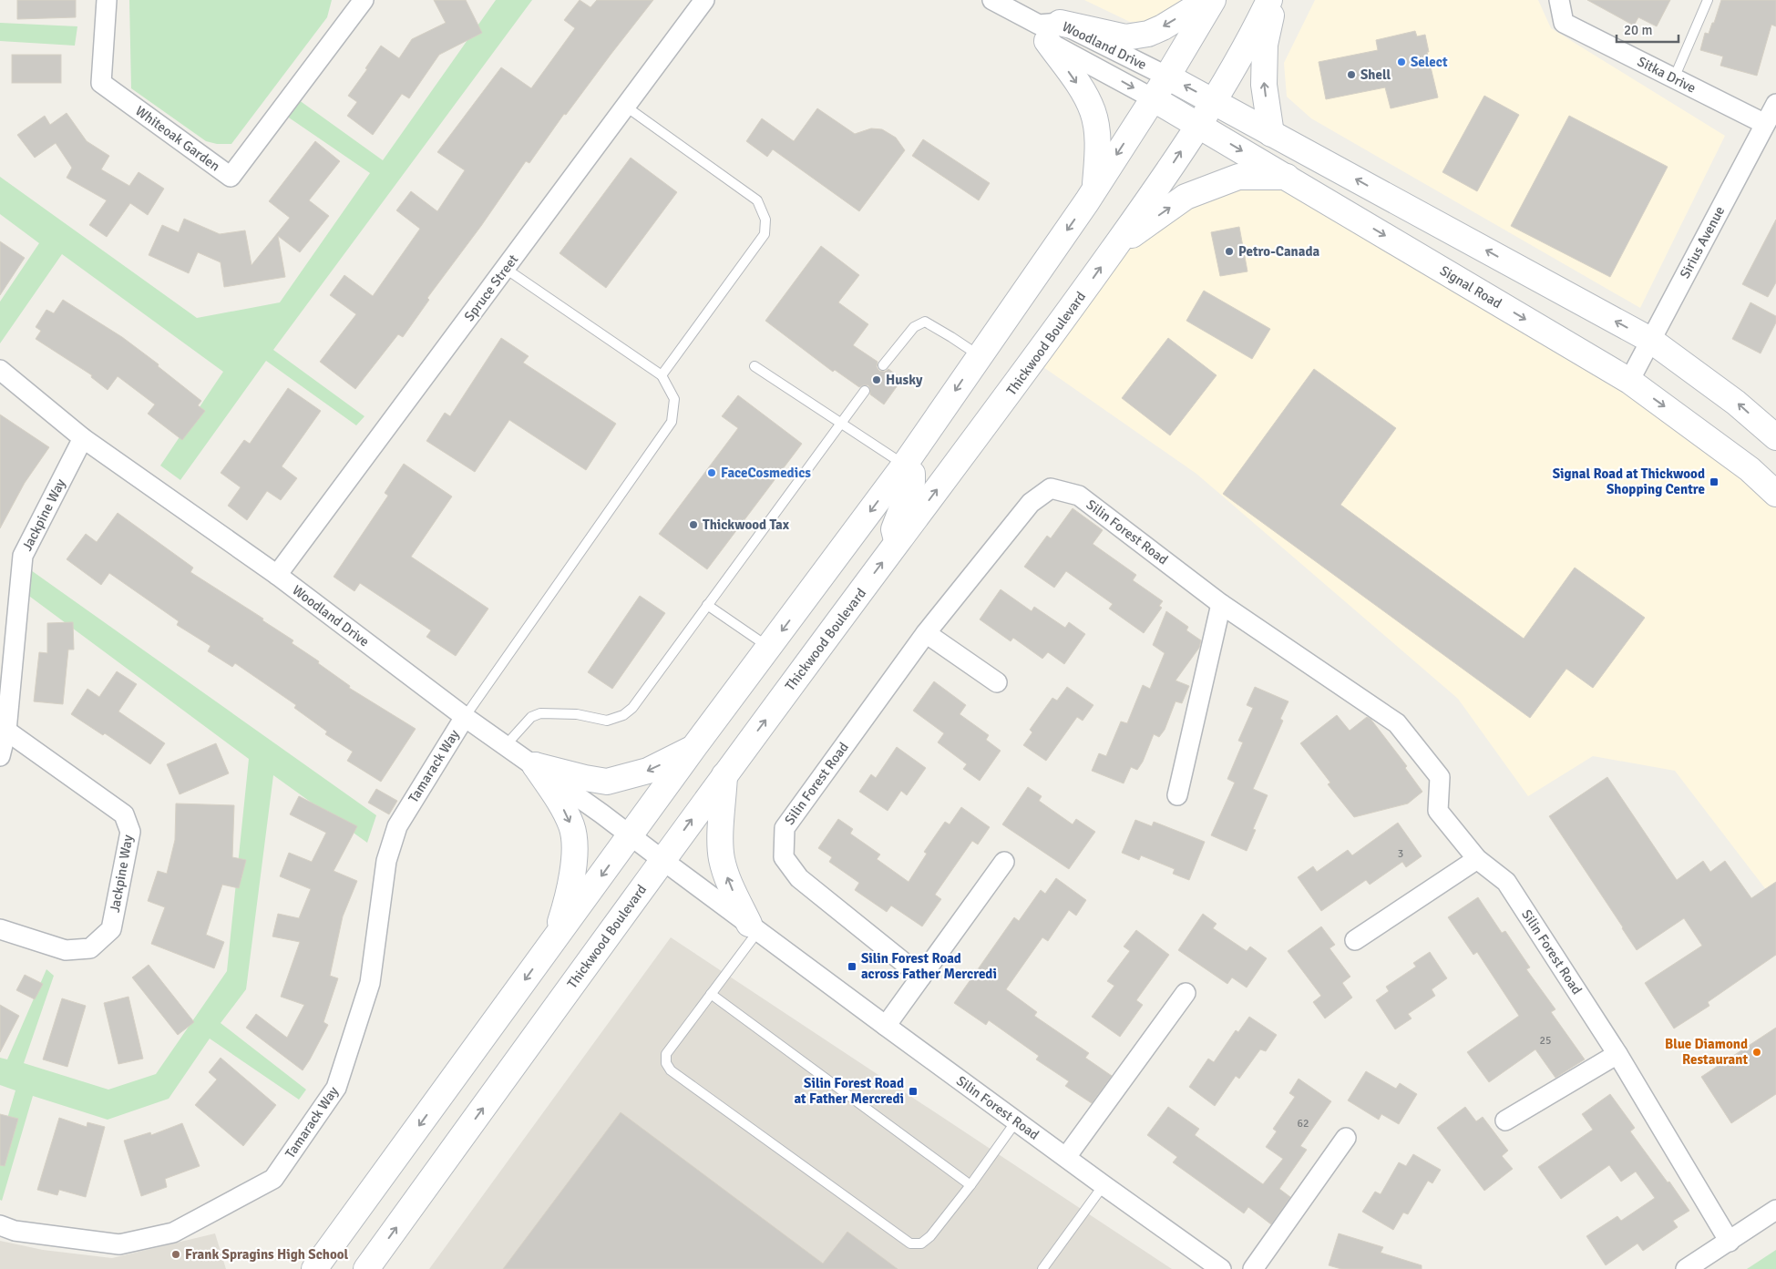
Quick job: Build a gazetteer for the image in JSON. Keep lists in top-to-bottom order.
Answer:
{
  "streets": {
    "main road": ["Signal Road", "Thickwood Boulevard"],
    "street": [
      "Woodland Drive",
      "Sitka Drive",
      "Whiteoak Garden",
      "Sirius Avenue",
      "Spruce Street",
      "Jackpine Way",
      "Silin Forest Road",
      "Tamarack Way"
    ]
  },
  "crossings": [
    ["Woodland Drive", "Signal Road"],
    ["Woodland Drive", "Spruce Street"],
    ["Woodland Drive", "Thickwood Boulevard"],
    ["Woodland Drive", "Jackpine Way"],
    ["Woodland Drive", "Silin Forest Road"],
    ["Woodland Drive", "Tamarack Way"],
    ["Sitka Drive", "Sirius Avenue"],
    ["Sirius Avenue", "Signal Road"],
    ["Signal Road", "Thickwood Boulevard"],
    ["Thickwood Boulevard", "Silin Forest Road"]
  ],
  "places": {
    "other": [
      "Select",
      "Shell",
      "Petro-Canada",
      "Husky",
      "FaceCosmedics",
      "Thickwood Tax",
      "Blue Diamond Restaurant",
      "Frank Spragins High School"
    ],
    "transit": ["Signal Road at Thickwood Shopping Centre", "Silin Forest Road across Father Mercredi", "Silin Forest Road at Father Mercredi"]
  },
  "house_numbers": ["3", "25", "62"],
  "scale_bar": "20 m"
}
